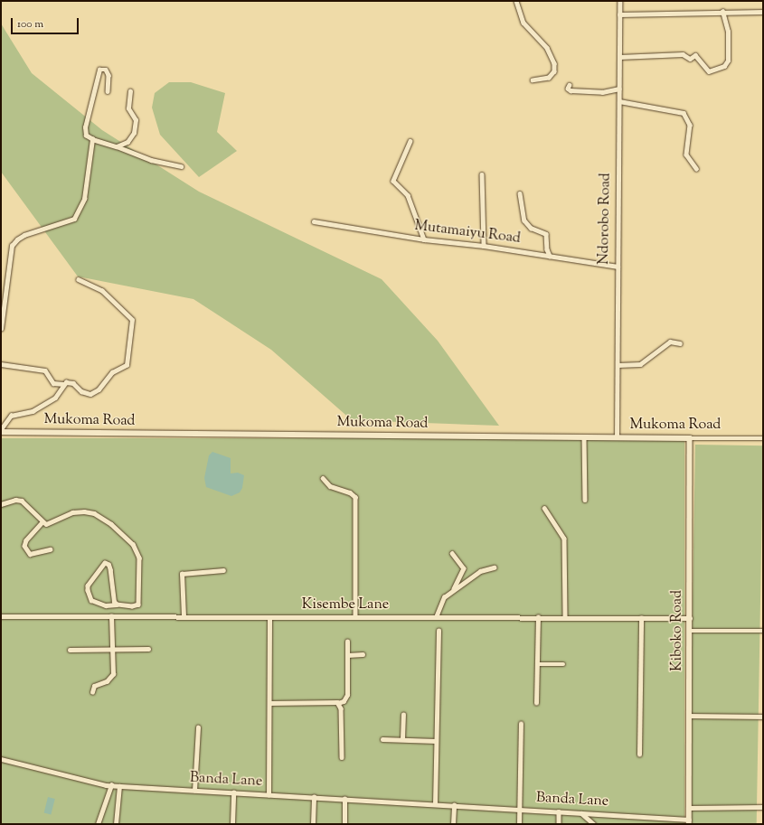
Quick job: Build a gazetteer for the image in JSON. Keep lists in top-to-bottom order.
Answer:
{
  "streets": {
    "street": [
      "Ndorobo Road",
      "Mutamaiyu Road",
      "Mukoma Road",
      "Kisembe Lane",
      "Kiboko Road",
      "Banda Lane"
    ]
  },
  "crossings": [
    ["Ndorobo Road", "Mutamaiyu Road"],
    ["Ndorobo Road", "Mukoma Road"],
    ["Mukoma Road", "Kiboko Road"],
    ["Kisembe Lane", "Kiboko Road"],
    ["Kiboko Road", "Banda Lane"]
  ],
  "scale_bar": "100 m"
}
